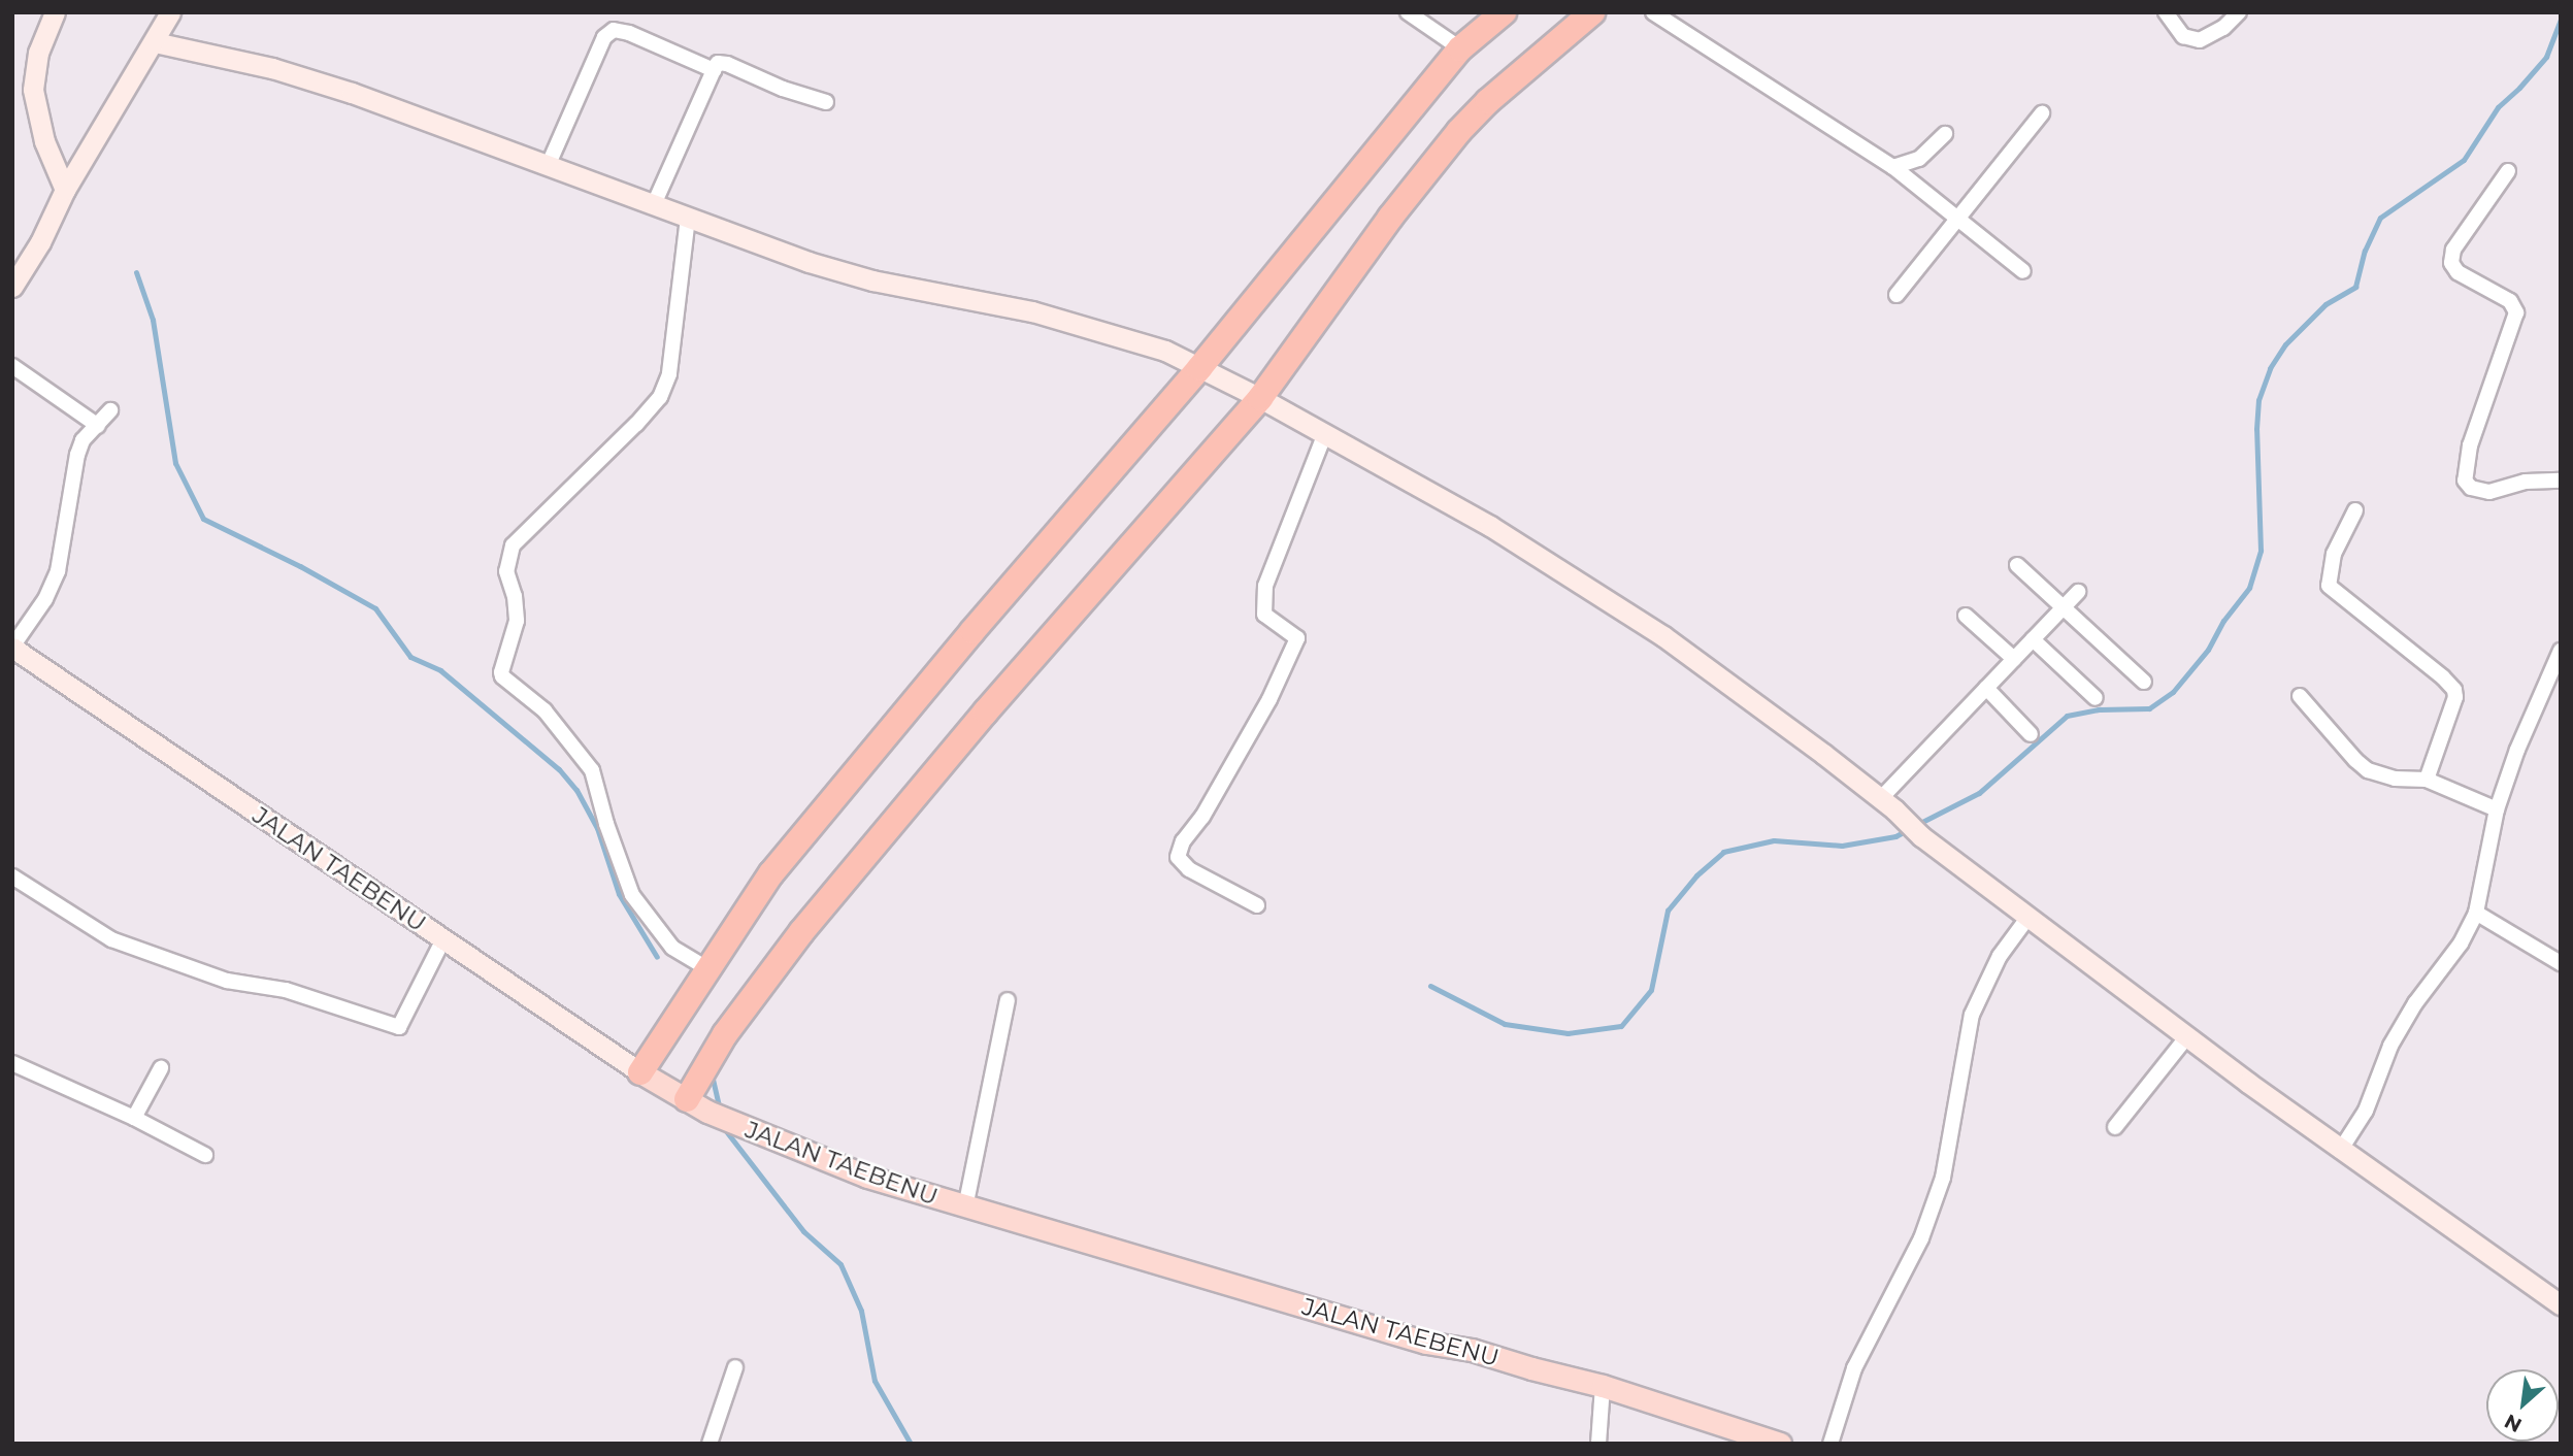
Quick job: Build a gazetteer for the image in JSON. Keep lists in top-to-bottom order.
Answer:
{
  "streets": {
    "main road": ["JALAN TAEBENU"]
  },
  "north": "bottom left"
}
